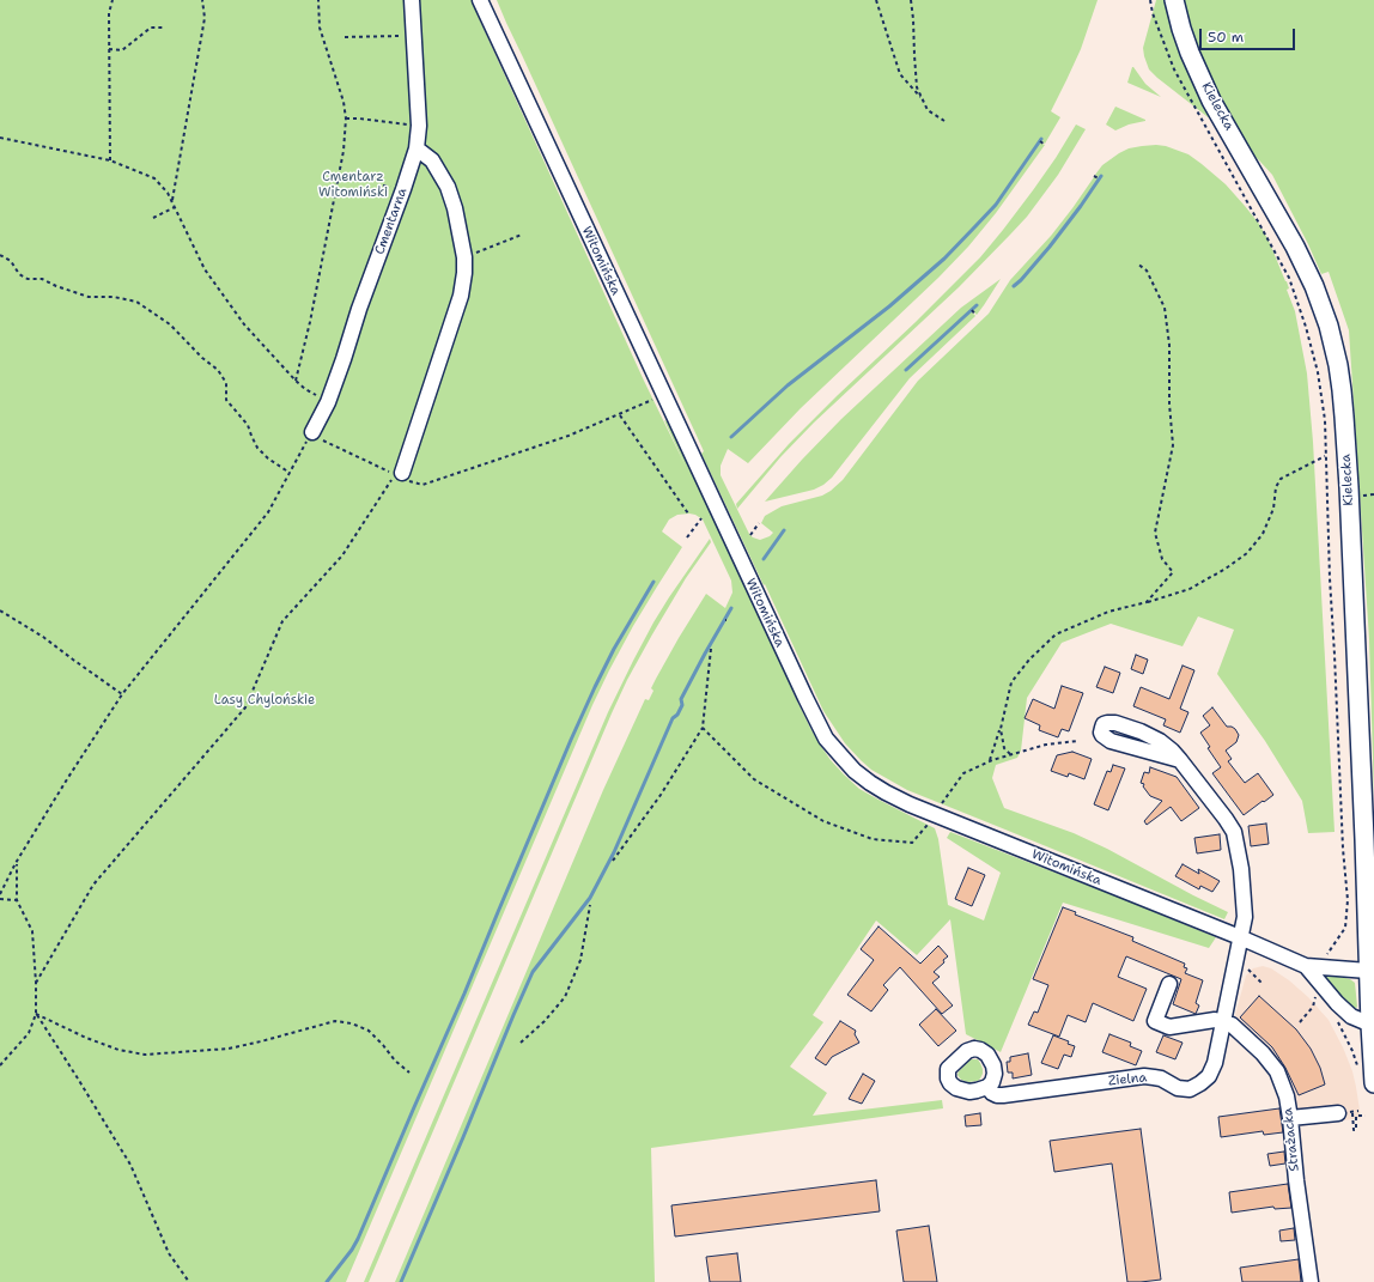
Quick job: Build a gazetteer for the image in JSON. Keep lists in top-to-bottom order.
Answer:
{
  "streets": {
    "main road": ["Kielecka"],
    "street": [
      "Cmentarna",
      "Witomińska",
      "Zielna",
      "Strażacka"
    ]
  },
  "crossings": [
    ["Kielecka", "Witomińska"],
    ["Witomińska", "Zielna"],
    ["Zielna", "Strażacka"]
  ],
  "parks": ["Cmentarz Witomiński", "Lasy Chylońskie"],
  "scale_bar": "50 m"
}
